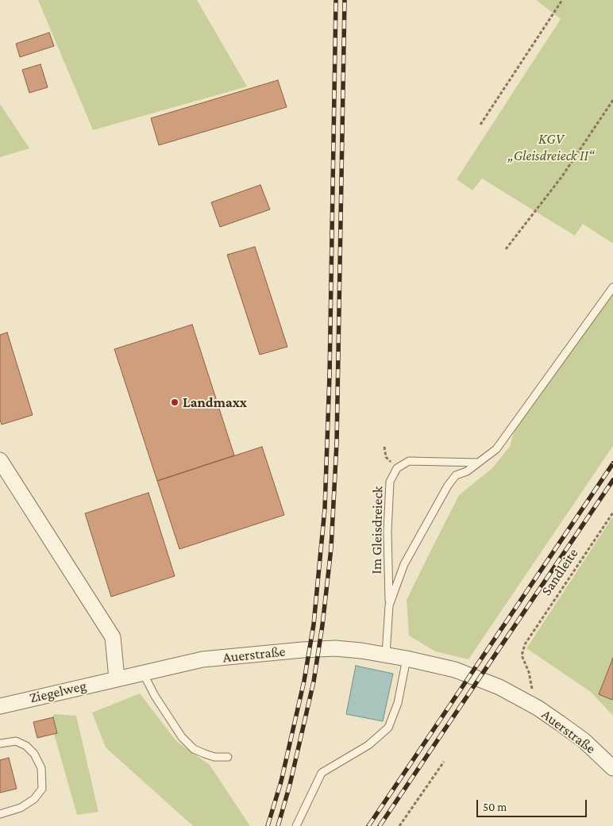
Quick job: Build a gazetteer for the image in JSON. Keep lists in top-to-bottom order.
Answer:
{
  "streets": {
    "street": ["Auerstraße", "Ziegelweg"],
    "lane": ["Im Gleisdreieck"],
    "path": ["Sandleite"]
  },
  "crossings": [
    ["Im Gleisdreieck", "Auerstraße"],
    ["Sandleite", "Auerstraße"],
    ["Auerstraße", "Ziegelweg"]
  ],
  "parks": ["KGV „Gleisdreieck II“"],
  "places": ["Landmaxx"],
  "scale_bar": "50 m"
}
